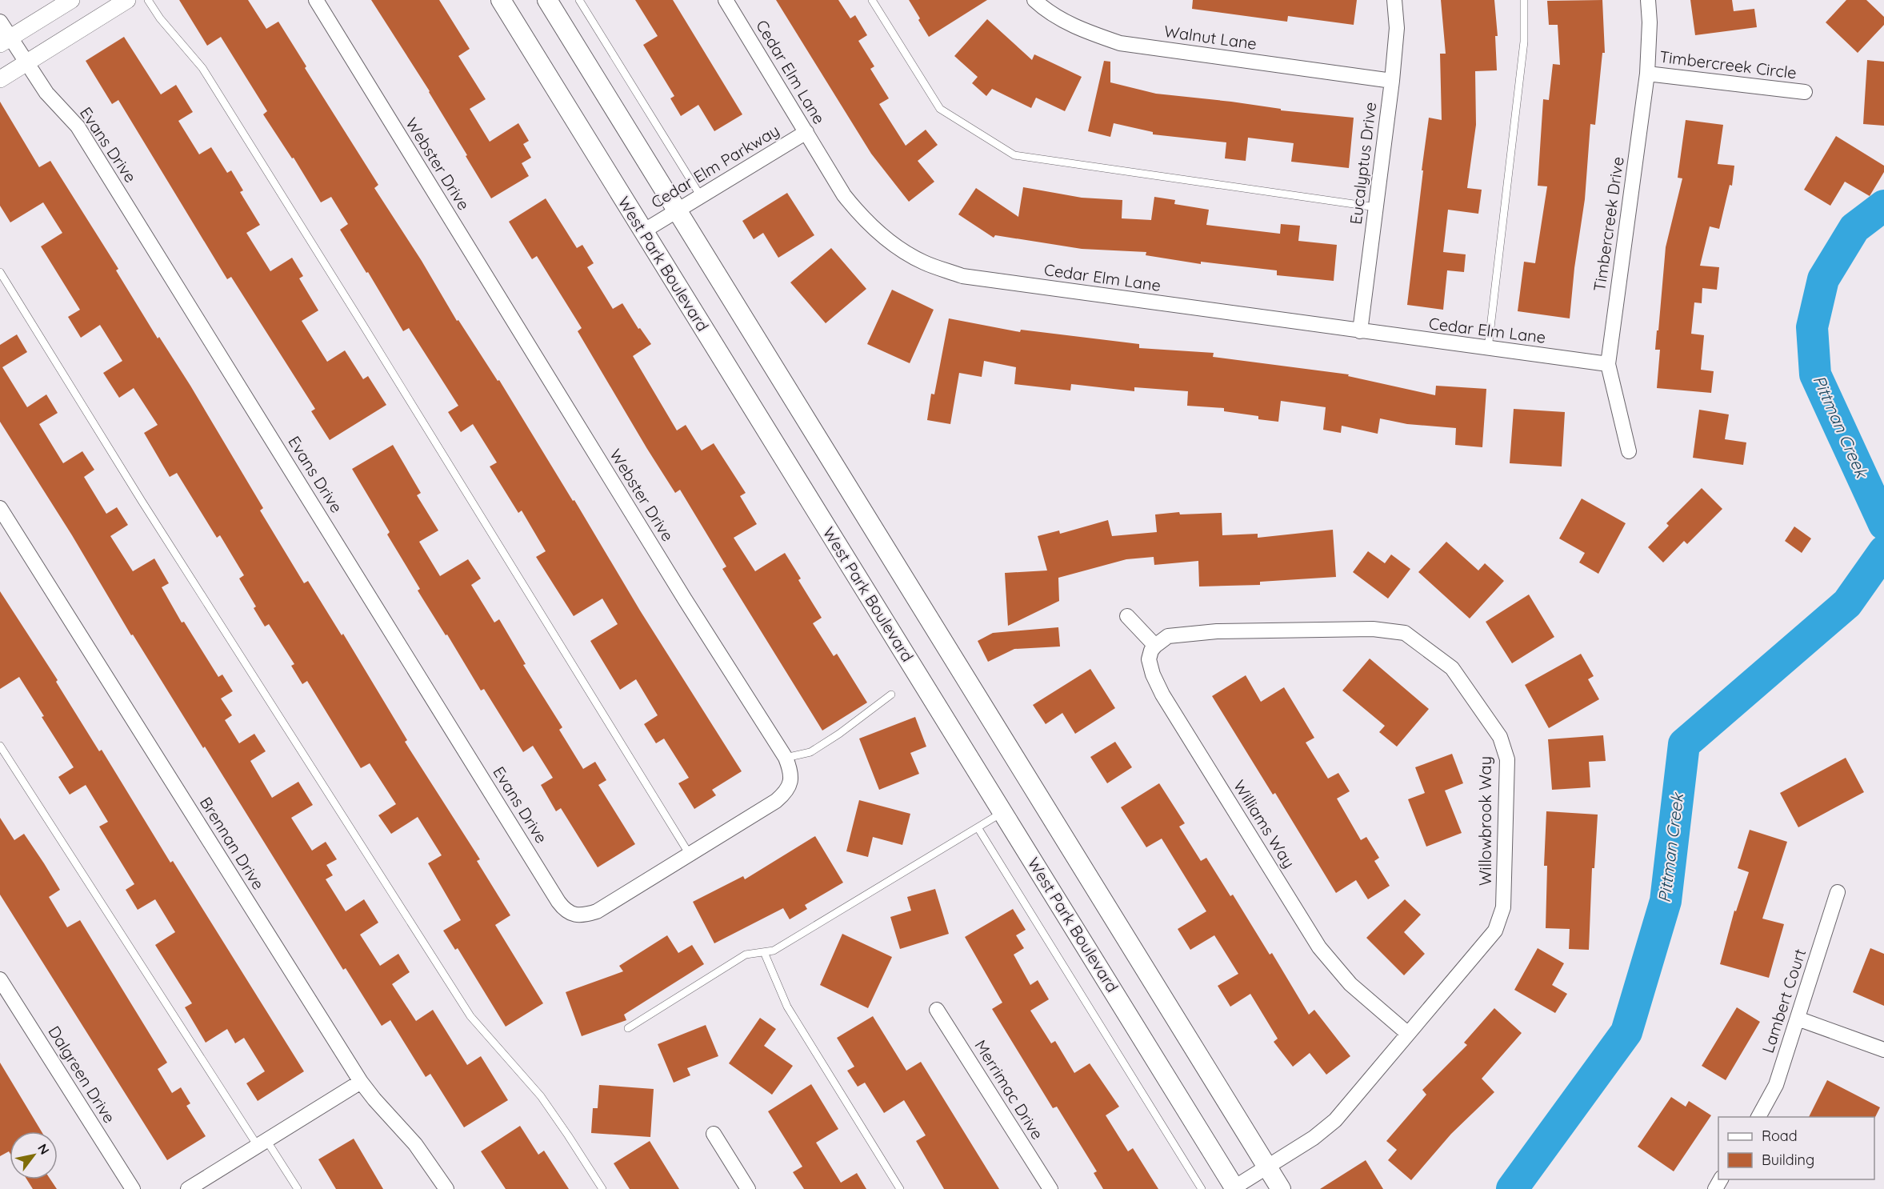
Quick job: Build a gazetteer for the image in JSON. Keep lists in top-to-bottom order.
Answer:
{
  "streets": {
    "main road": ["West Park Boulevard"],
    "street": [
      "Walnut Lane",
      "Timbercreek Circle",
      "Cedar Elm Lane",
      "Evans Drive",
      "Eucalyptus Drive",
      "Webster Drive",
      "Cedar Elm Parkway",
      "Timbercreek Drive",
      "Willowbrook Way",
      "Williams Way",
      "Brennan Drive",
      "Lambert Court",
      "Dalgreen Drive",
      "Merrimac Drive"
    ]
  },
  "crossings": [
    ["Walnut Lane", "Eucalyptus Drive"],
    ["Timbercreek Circle", "Timbercreek Drive"],
    ["Cedar Elm Lane", "Eucalyptus Drive"],
    ["Cedar Elm Lane", "Cedar Elm Parkway"],
    ["Cedar Elm Lane", "Timbercreek Drive"],
    ["Evans Drive", "Webster Drive"],
    ["Cedar Elm Parkway", "West Park Boulevard"],
    ["West Park Boulevard", "Willowbrook Way"],
    ["Willowbrook Way", "Williams Way"]
  ],
  "water": ["Pittman Creek"],
  "legend": ["Road", "Building"],
  "north": "top right"
}
